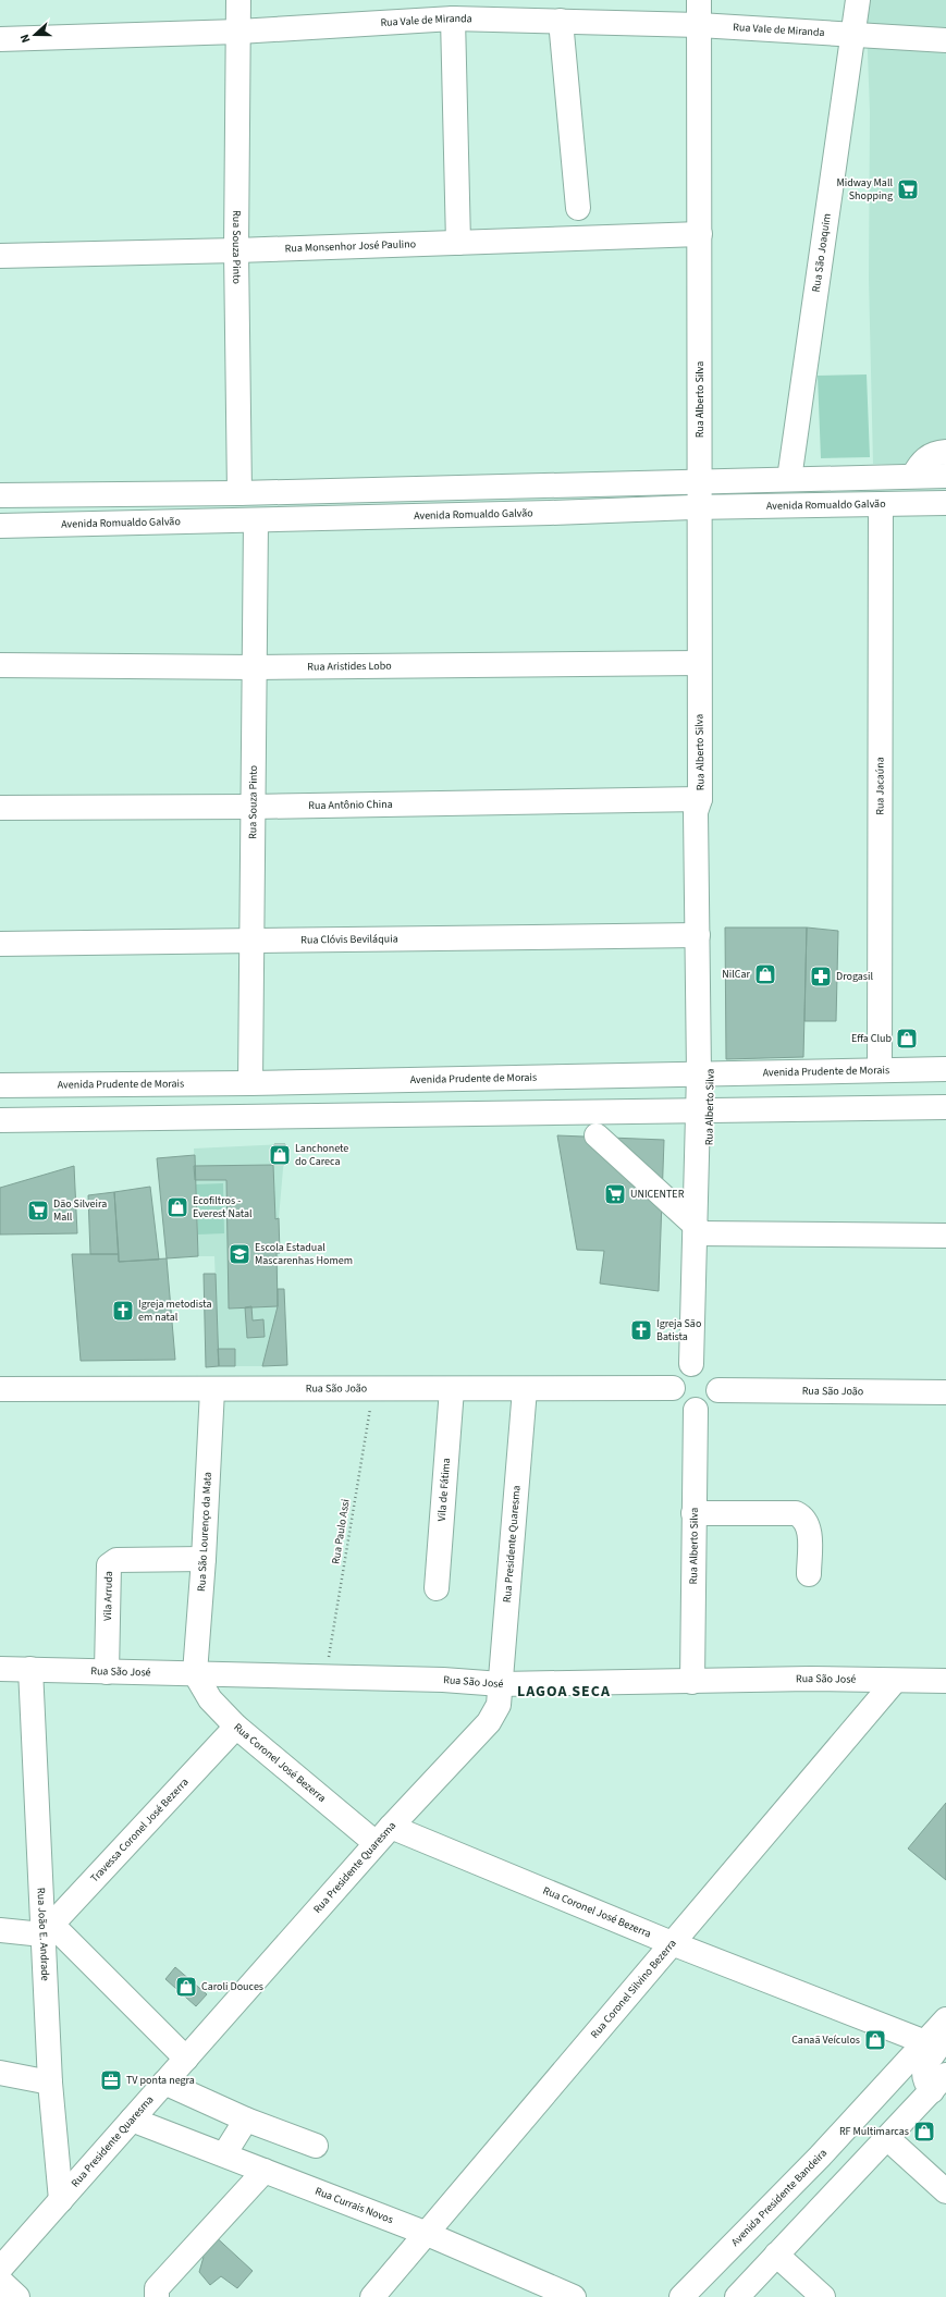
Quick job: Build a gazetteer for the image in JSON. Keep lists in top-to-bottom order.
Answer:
{
  "streets": {
    "street": [
      "Rua Vale de Miranda",
      "Rua Monsenhor José Paulino",
      "Rua Souza Pinto",
      "Rua São Joaquim",
      "Rua Alberto Silva",
      "Avenida Romualdo Galvão",
      "Rua Aristides Lobo",
      "Rua Jacaúna",
      "Rua Antônio China",
      "Rua Clóvis Beviláquia",
      "Avenida Prudente de Morais",
      "Rua São João",
      "Vila de Fátima",
      "Rua São Lourenço da Mata",
      "Rua Presidente Quaresma",
      "Vila Arruda",
      "Rua São José",
      "Rua Coronel José Bezerra",
      "Travessa Coronel José Bezerra",
      "Rua João E. Andrade",
      "Rua Coronel Silvino Bezerra",
      "Avenida Presidente Bandeira",
      "Rua Currais Novos"
    ],
    "path": ["Rua Paulo Assi"]
  },
  "crossings": [
    ["Rua Vale de Miranda", "Rua Souza Pinto"],
    ["Rua Vale de Miranda", "Rua São Joaquim"],
    ["Rua Vale de Miranda", "Rua Alberto Silva"],
    ["Rua Monsenhor José Paulino", "Rua Souza Pinto"],
    ["Rua Monsenhor José Paulino", "Rua Alberto Silva"],
    ["Rua Souza Pinto", "Avenida Romualdo Galvão"],
    ["Rua Souza Pinto", "Rua Aristides Lobo"],
    ["Rua Souza Pinto", "Rua Antônio China"],
    ["Rua Souza Pinto", "Rua Clóvis Beviláquia"],
    ["Rua Souza Pinto", "Avenida Prudente de Morais"],
    ["Rua Alberto Silva", "Avenida Romualdo Galvão"],
    ["Rua Alberto Silva", "Rua Aristides Lobo"],
    ["Rua Alberto Silva", "Rua Antônio China"],
    ["Rua Alberto Silva", "Rua Clóvis Beviláquia"],
    ["Rua Alberto Silva", "Avenida Prudente de Morais"],
    ["Rua Alberto Silva", "Rua São João"],
    ["Rua Alberto Silva", "Rua São José"],
    ["Avenida Romualdo Galvão", "Rua Jacaúna"],
    ["Rua Jacaúna", "Avenida Prudente de Morais"],
    ["Rua São João", "Vila de Fátima"],
    ["Rua São João", "Rua São Lourenço da Mata"],
    ["Rua São João", "Rua Paulo Assi"],
    ["Rua São João", "Rua Presidente Quaresma"],
    ["Rua São Lourenço da Mata", "Vila Arruda"],
    ["Rua São Lourenço da Mata", "Rua São José"],
    ["Rua São Lourenço da Mata", "Rua Coronel José Bezerra"],
    ["Rua Paulo Assi", "Rua São José"],
    ["Rua Presidente Quaresma", "Rua São José"],
    ["Rua Presidente Quaresma", "Rua Coronel José Bezerra"],
    ["Rua Presidente Quaresma", "Rua João E. Andrade"],
    ["Rua Presidente Quaresma", "Rua Currais Novos"],
    ["Vila Arruda", "Rua São José"],
    ["Rua São José", "Rua Coronel José Bezerra"],
    ["Rua São José", "Rua João E. Andrade"],
    ["Rua São José", "Rua Coronel Silvino Bezerra"],
    ["Rua Coronel José Bezerra", "Travessa Coronel José Bezerra"],
    ["Rua Coronel José Bezerra", "Rua Coronel Silvino Bezerra"],
    ["Rua Coronel José Bezerra", "Avenida Presidente Bandeira"],
    ["Travessa Coronel José Bezerra", "Rua João E. Andrade"],
    ["Rua Coronel Silvino Bezerra", "Rua Currais Novos"]
  ],
  "districts": ["LAGOA SECA"],
  "places": {
    "supermarket": ["Midway Mall Shopping", "UNICENTER", "Dão Silveira Mall"],
    "shop": [
      "NilCar",
      "Effa Club",
      "Lanchonete do Careca",
      "Ecofiltros - Everest Natal",
      "Caroli Douces",
      "Canaã Veículos",
      "RF Multimarcas"
    ],
    "pharmacy": ["Drogasil"],
    "school or university": ["Escola Estadual Mascarenhas Homem"],
    "church": ["Igreja metodista em natal", "Igreja São Batista"],
    "office": ["TV ponta negra"]
  },
  "north": "left"
}
